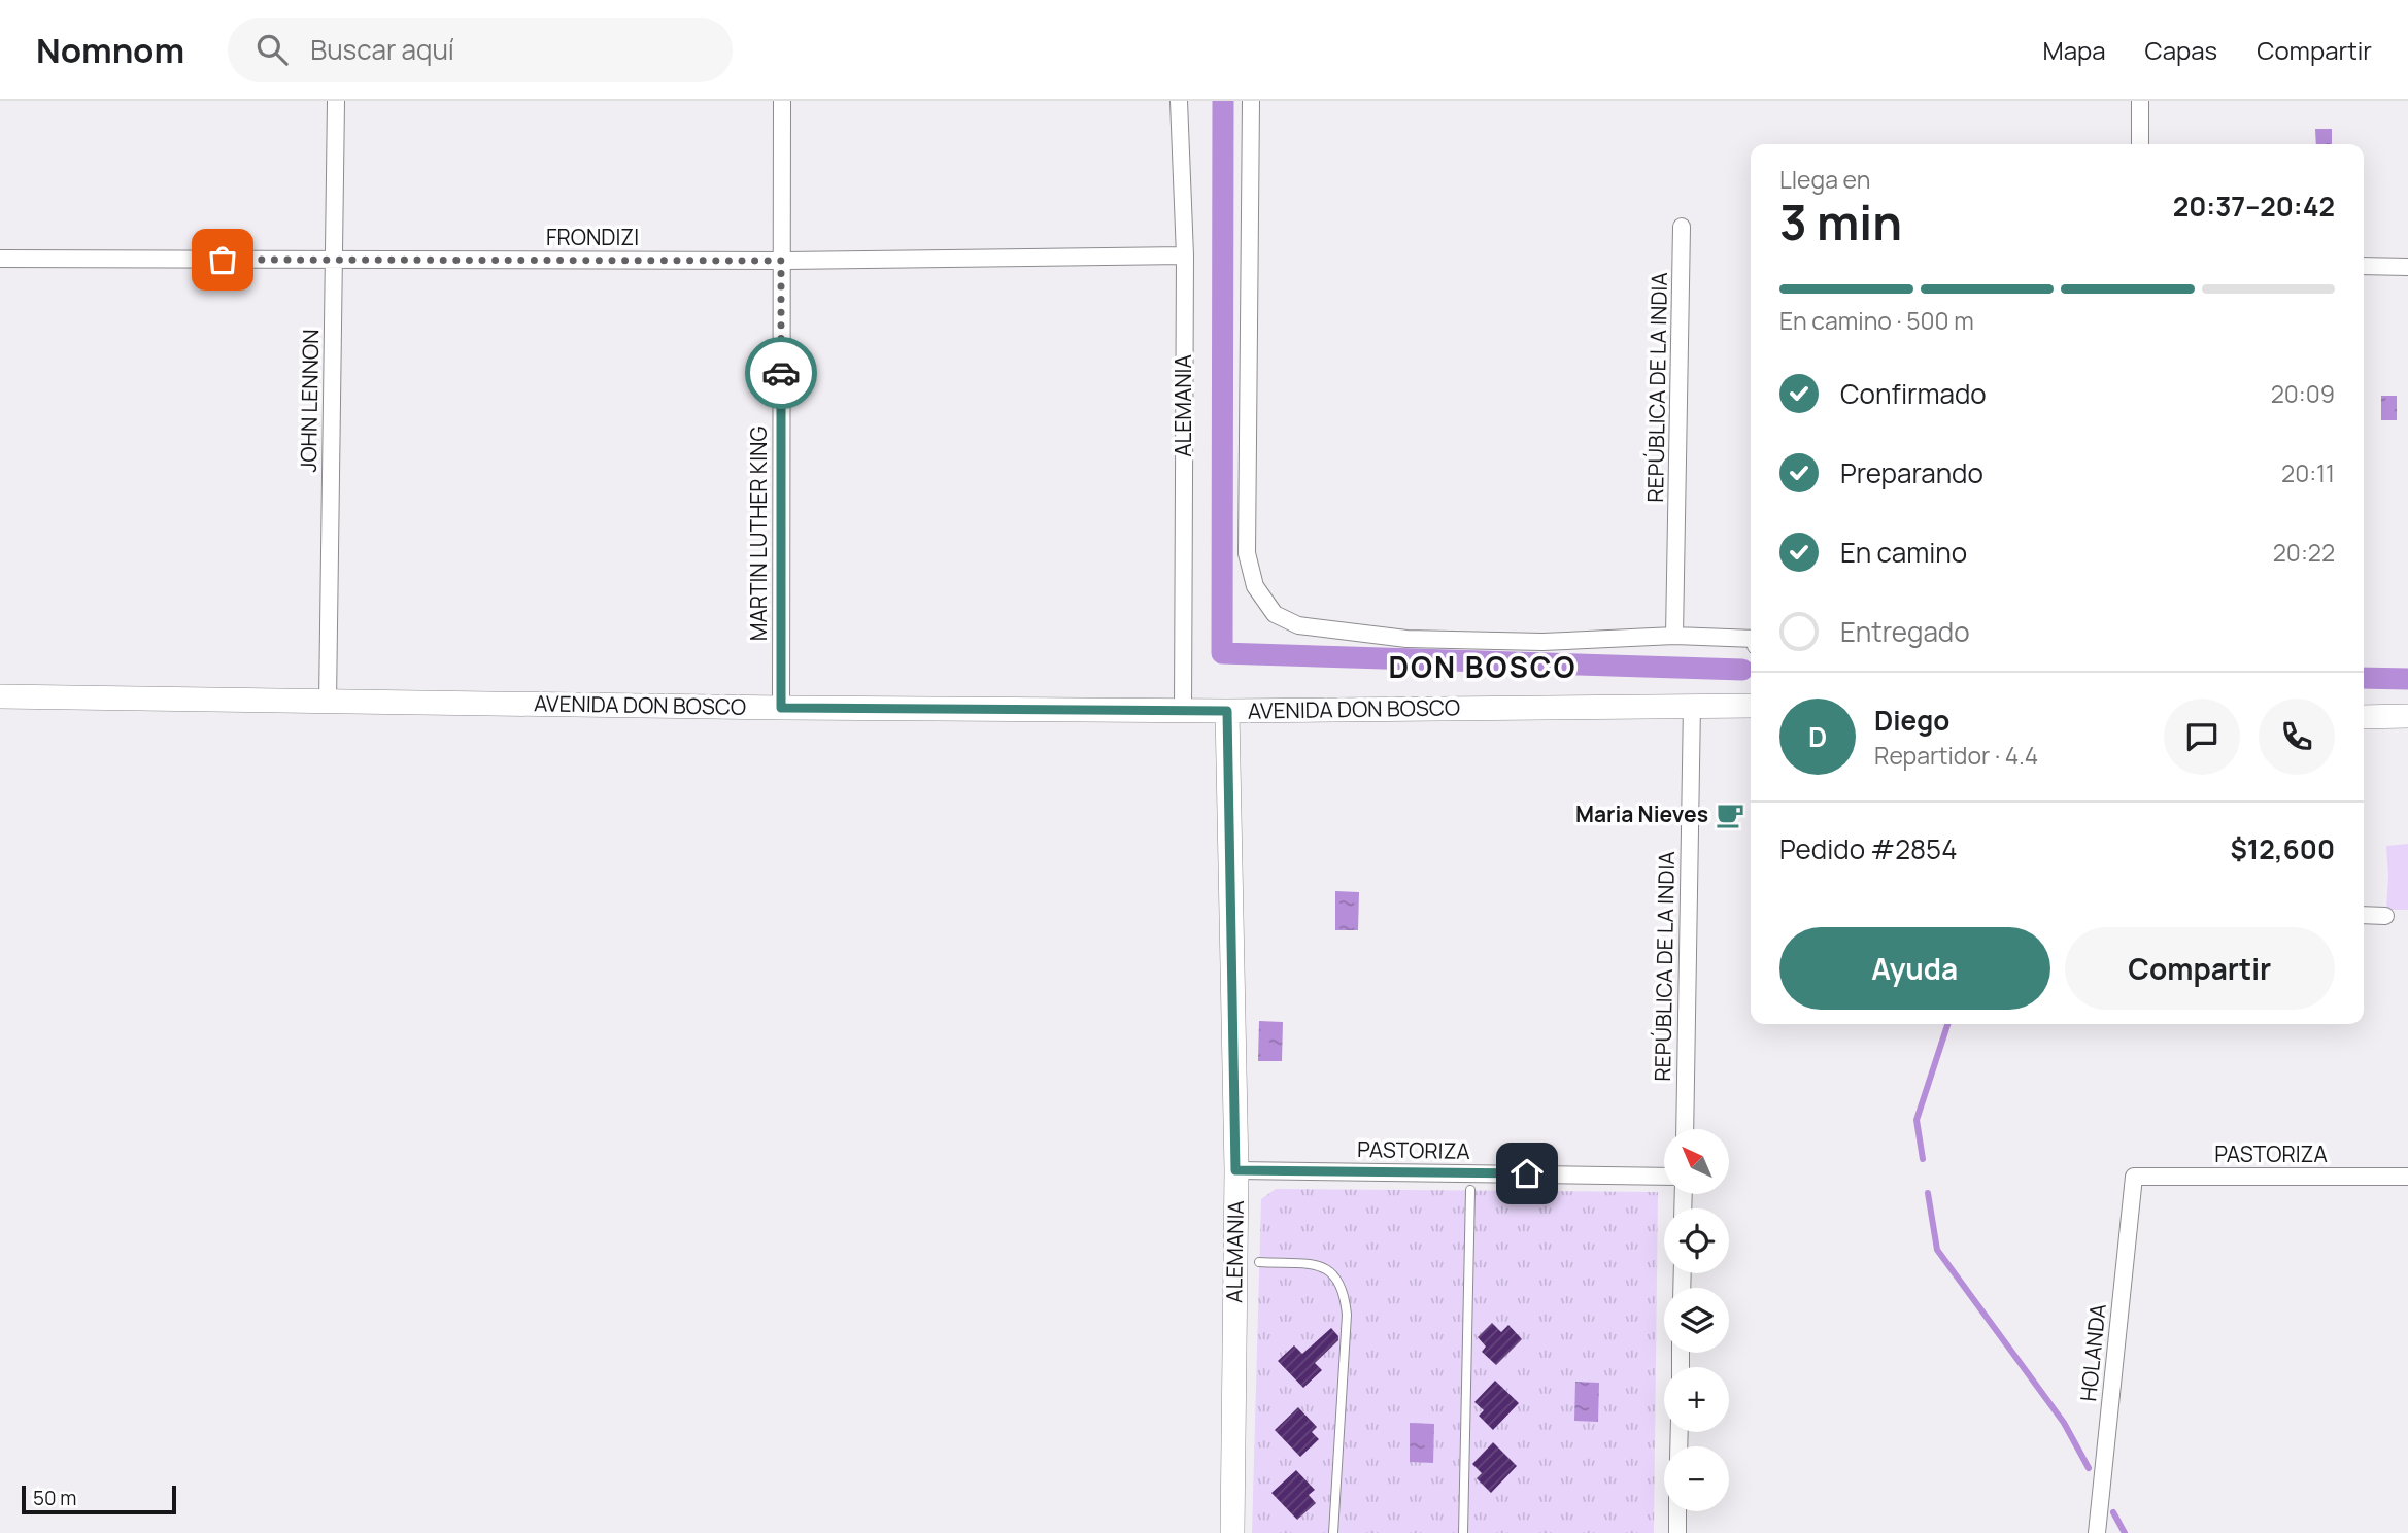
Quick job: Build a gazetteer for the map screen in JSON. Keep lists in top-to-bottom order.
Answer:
{
  "streets": {
    "main road": ["ALEMANIA", "AVENIDA DON BOSCO"],
    "street": [
      "FRONDIZI",
      "REPÚBLICA DE LA INDIA",
      "JOHN LENNON",
      "MARTIN LUTHER KING",
      "PASTORIZA",
      "HOLANDA"
    ]
  },
  "crossings": [
    ["FRONDIZI", "JOHN LENNON"],
    ["FRONDIZI", "ALEMANIA"],
    ["FRONDIZI", "MARTIN LUTHER KING"],
    ["REPÚBLICA DE LA INDIA", "AVENIDA DON BOSCO"],
    ["JOHN LENNON", "AVENIDA DON BOSCO"],
    ["ALEMANIA", "AVENIDA DON BOSCO"],
    ["ALEMANIA", "PASTORIZA"],
    ["MARTIN LUTHER KING", "AVENIDA DON BOSCO"],
    ["PASTORIZA", "HOLANDA"]
  ],
  "districts": ["DON BOSCO"],
  "places": {
    "cafe": ["Maria Nieves"]
  },
  "scale_bar": "50 m",
  "north": "top left",
  "page": {
    "header": "Nomnom",
    "search": "Buscar aquí",
    "nav": ["Mapa", "Capas", "Compartir"],
    "heading": ["3 min", "Llega en", "20:37–20:42"],
    "panel": [
      "Diego",
      "Repartidor · 4.4",
      "Pedido #2854",
      "$12,600"
    ],
    "bar": "En camino · 500 m",
    "list": [
      ["Confirmado", "20:09"],
      ["Preparando", "20:11"],
      ["En camino", "20:22"],
      "Entregado"
    ],
    "round": "D",
    "buttons": ["Ayuda", "Compartir"],
    "map_buttons": ["+", "−"],
    "scale": "50 m"
  }
}
